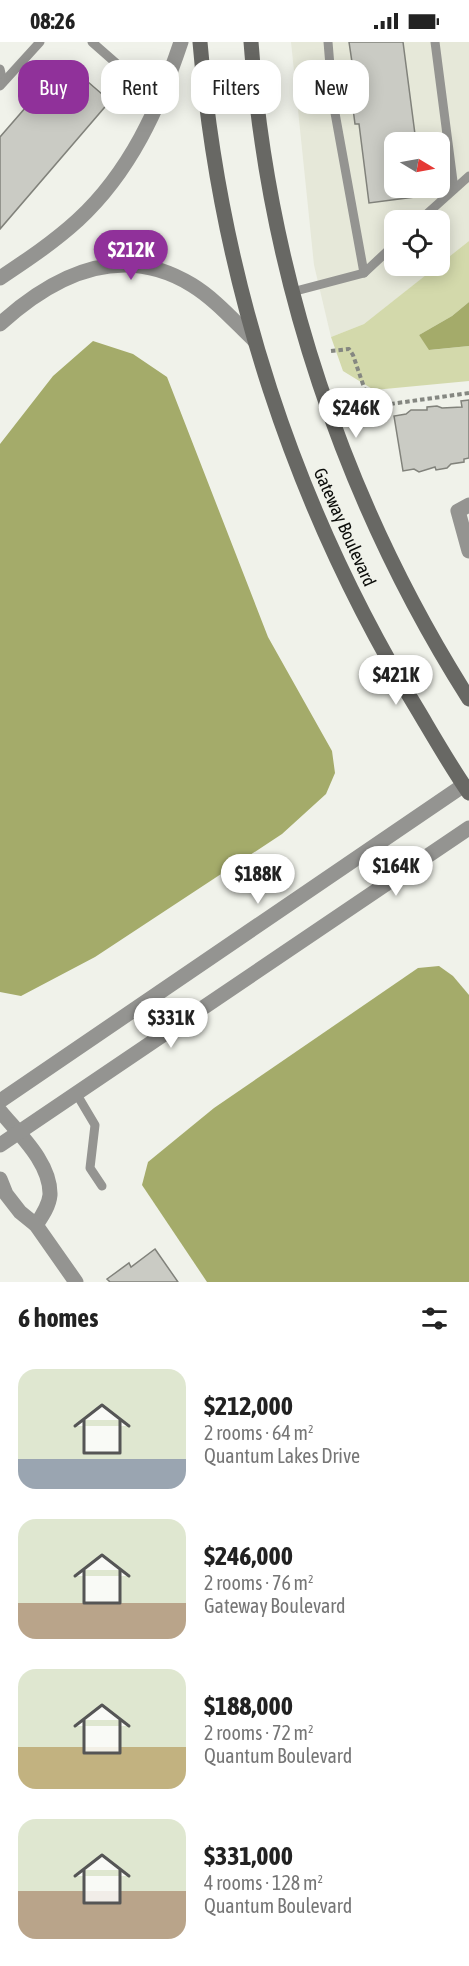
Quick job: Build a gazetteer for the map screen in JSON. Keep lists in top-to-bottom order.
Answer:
{
  "streets": {
    "main road": ["Gateway Boulevard"]
  },
  "north": "right",
  "page": {
    "status": "08:26",
    "chip": [
      "Buy",
      "Rent",
      "Filters",
      "New"
    ],
    "price": [
      "$212K",
      "$246K",
      "$421K",
      "$164K",
      "$188K",
      "$331K"
    ],
    "heading": "6 homes",
    "list": [
      {
        "name": "$212,000",
        "note": "2 rooms · 64 m² · Quantum Lakes Drive"
      },
      {
        "name": "$246,000",
        "note": "2 rooms · 76 m² · Gateway Boulevard"
      },
      {
        "name": "$188,000",
        "note": "2 rooms · 72 m² · Quantum Boulevard"
      },
      {
        "name": "$331,000",
        "note": "4 rooms · 128 m² · Quantum Boulevard"
      }
    ]
  }
}
